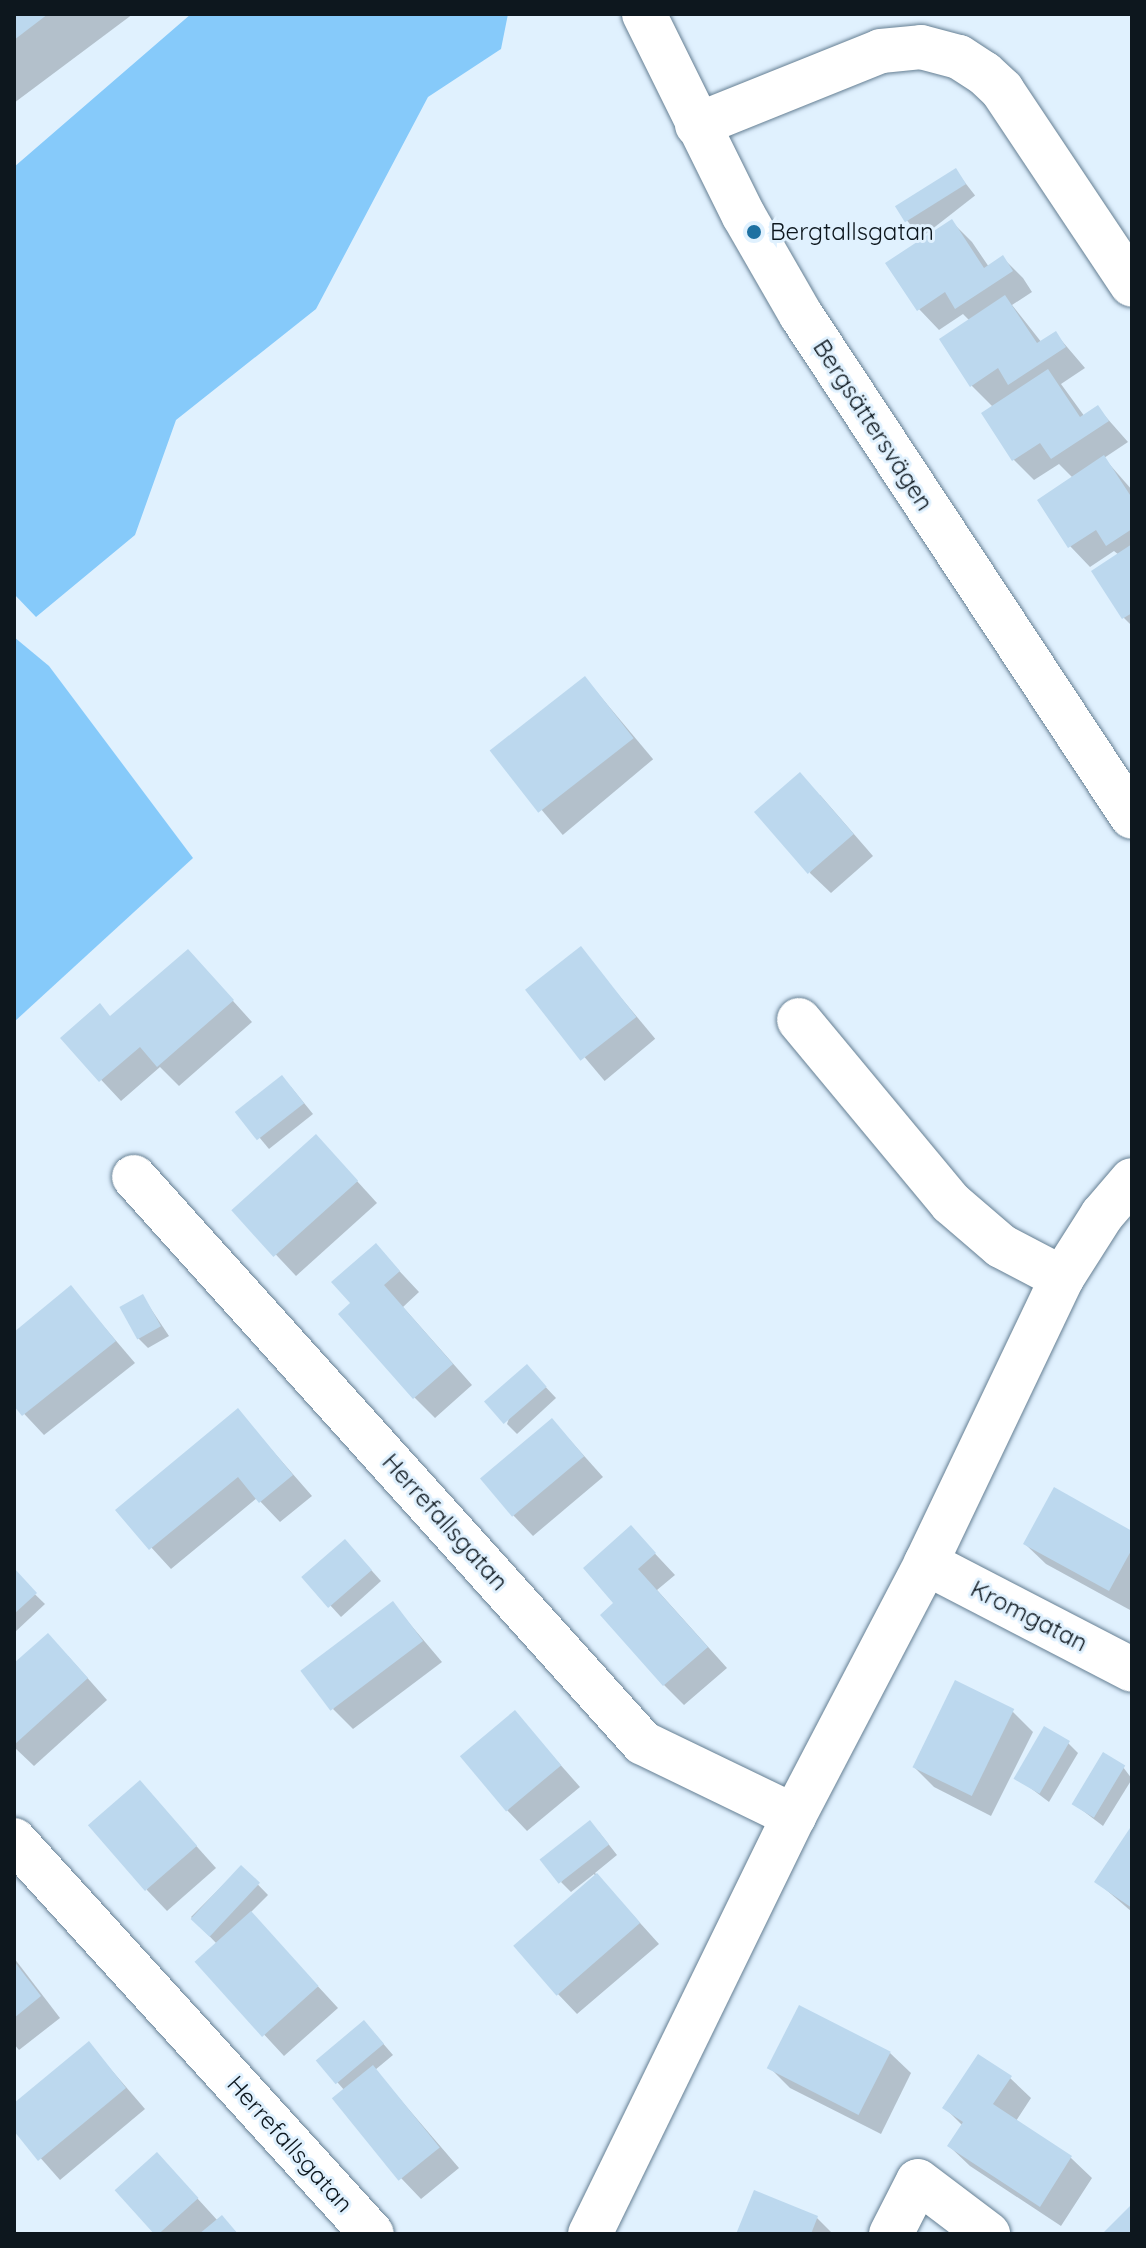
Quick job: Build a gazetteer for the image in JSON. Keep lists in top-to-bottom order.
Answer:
{
  "streets": {
    "street": ["Bergsättersvägen", "Herrefallsgatan", "Kromgatan"]
  },
  "places": ["Bergtallsgatan"]
}
